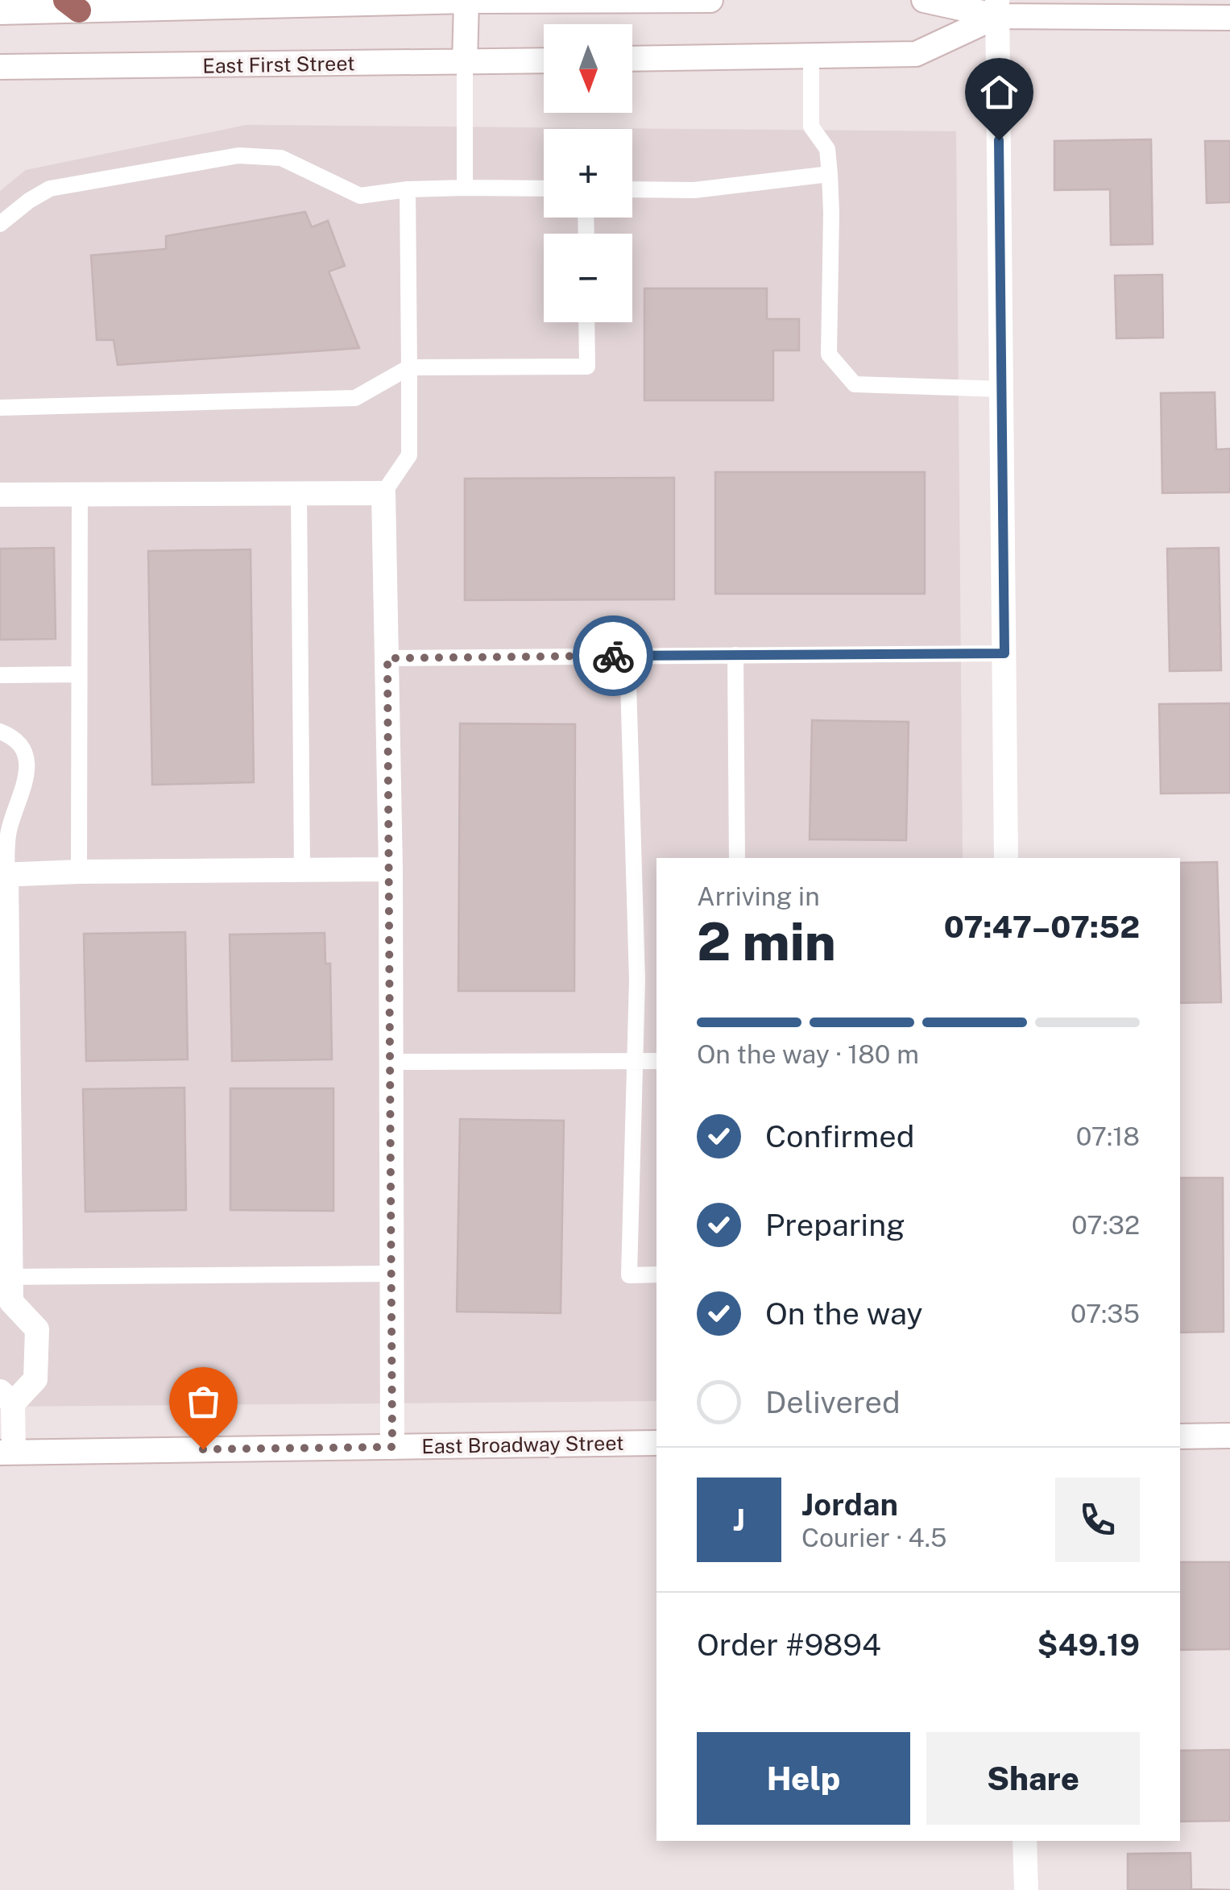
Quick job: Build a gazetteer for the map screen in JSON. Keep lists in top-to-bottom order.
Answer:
{
  "streets": {
    "street": ["East First Street", "East Broadway Street"]
  },
  "north": "bottom",
  "page": {
    "map_buttons": ["+", "−"],
    "heading": ["2 min", "Arriving in", "07:47–07:52"],
    "panel": [
      "Jordan",
      "Courier · 4.5",
      "Order #9894",
      "$49.19"
    ],
    "bar": "On the way · 180 m",
    "list": [
      ["Confirmed", "07:18"],
      ["Preparing", "07:32"],
      ["On the way", "07:35"],
      "Delivered"
    ],
    "round": "J",
    "buttons": ["Help", "Share"]
  }
}
